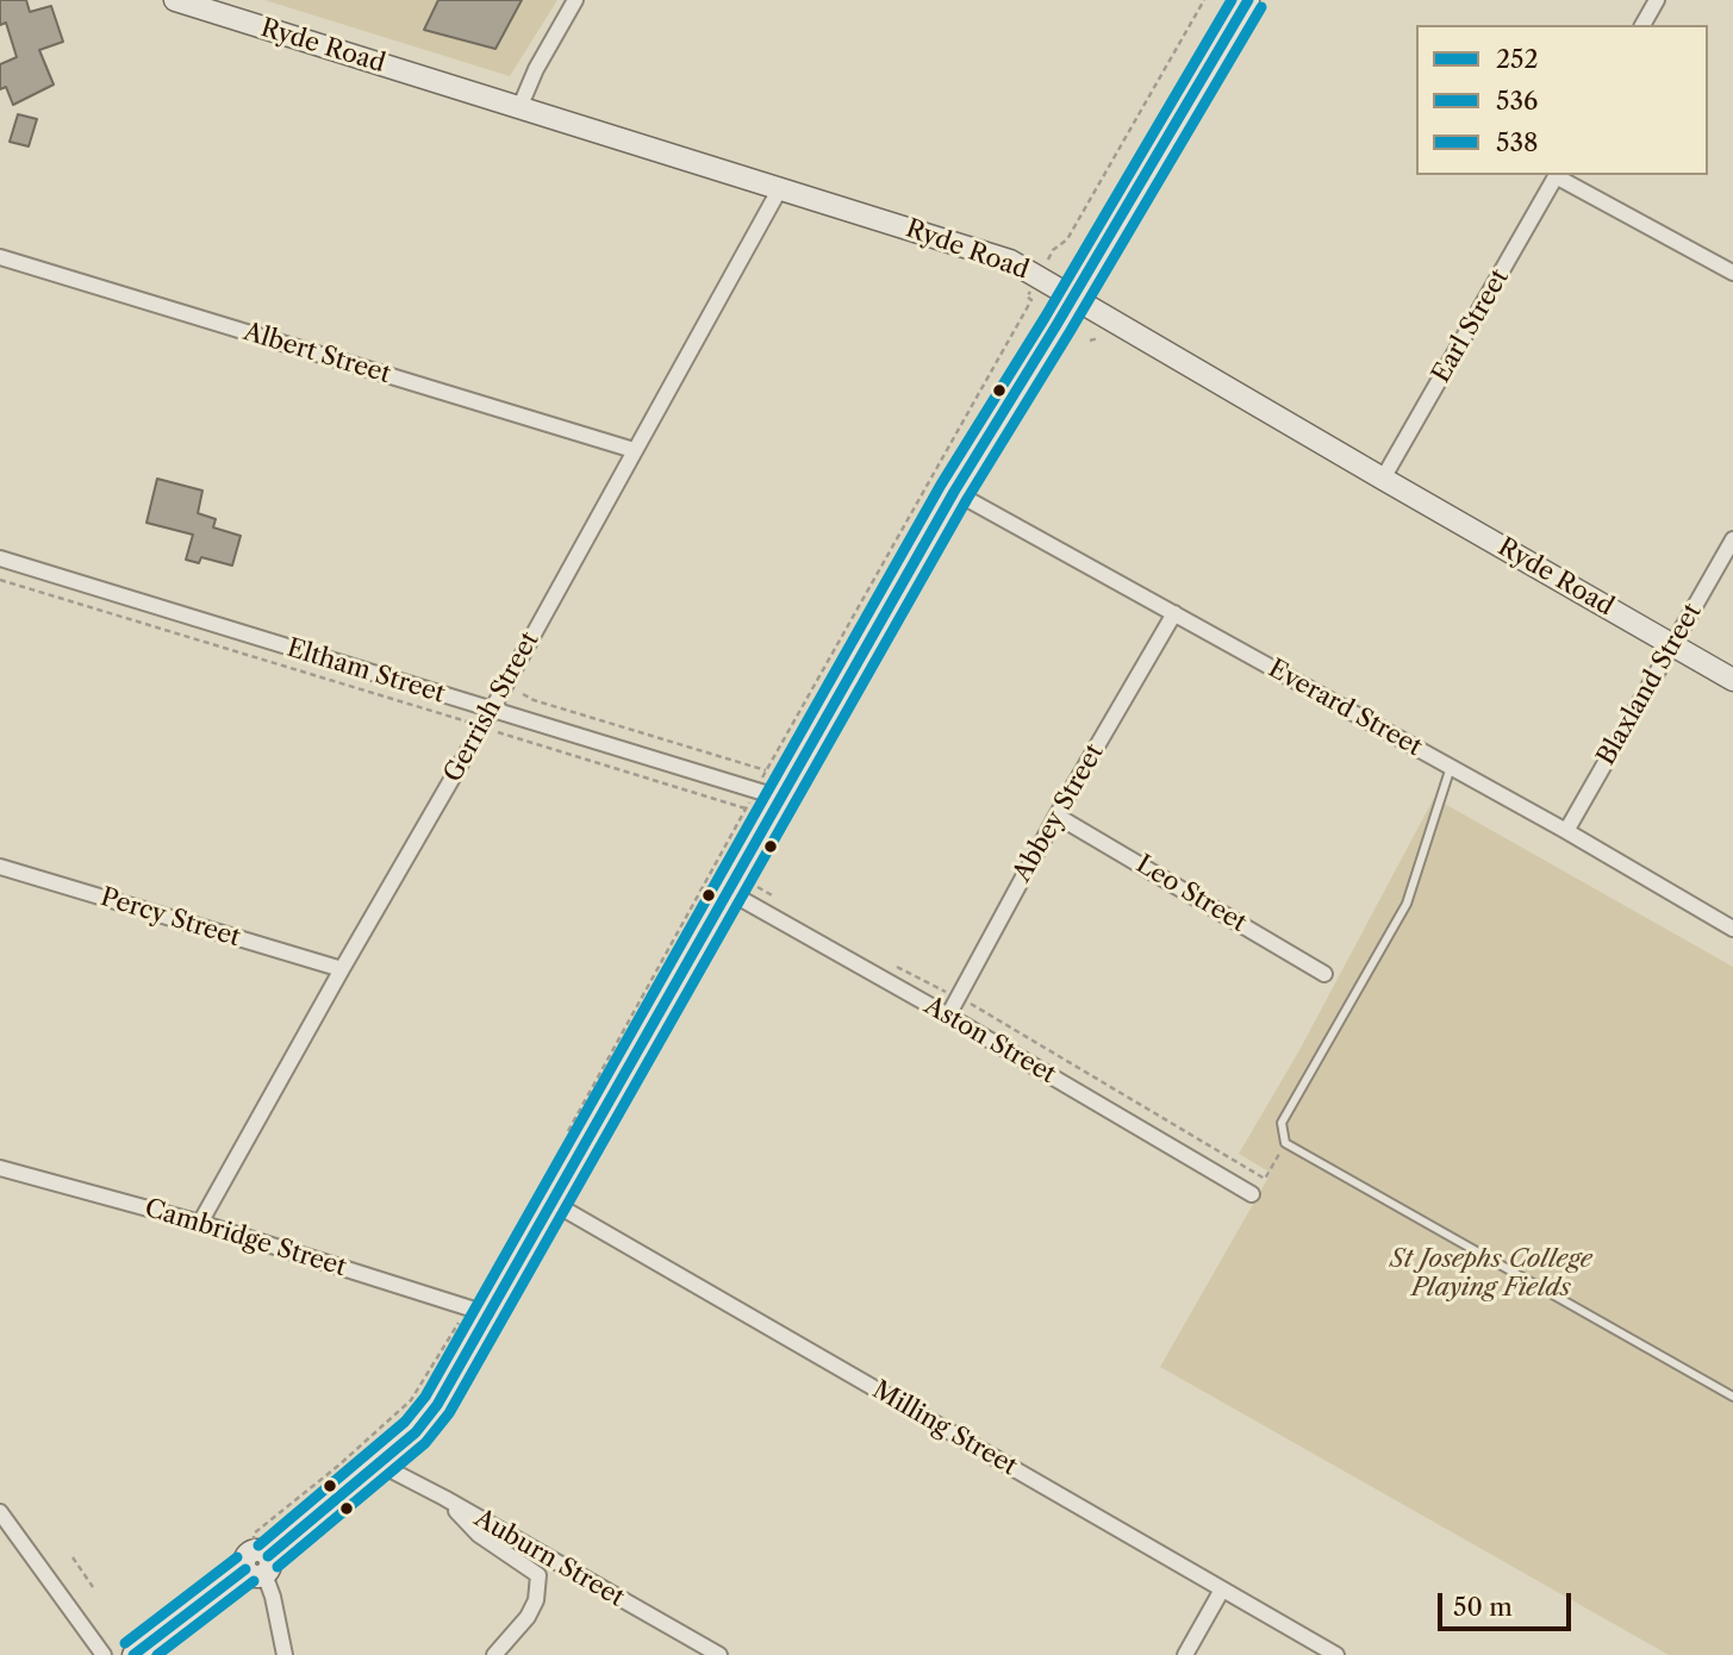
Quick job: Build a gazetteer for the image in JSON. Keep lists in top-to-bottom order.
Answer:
{
  "streets": {
    "main road": ["Ryde Road"],
    "street": [
      "Earl Street",
      "Albert Street",
      "Eltham Street",
      "Blaxland Street",
      "Gerrish Street",
      "Everard Street",
      "Abbey Street",
      "Leo Street",
      "Percy Street",
      "Aston Street",
      "Cambridge Street",
      "Milling Street",
      "Auburn Street"
    ]
  },
  "crossings": [
    ["Ryde Road", "Earl Street"],
    ["Ryde Road", "Blaxland Street"],
    ["Ryde Road", "Gerrish Street"],
    ["Albert Street", "Gerrish Street"],
    ["Eltham Street", "Gerrish Street"],
    ["Blaxland Street", "Everard Street"],
    ["Gerrish Street", "Percy Street"],
    ["Gerrish Street", "Cambridge Street"],
    ["Everard Street", "Abbey Street"],
    ["Abbey Street", "Leo Street"],
    ["Abbey Street", "Aston Street"]
  ],
  "parks": ["St Josephs College Playing Fields"],
  "lines": ["transit line 252", "transit line 538", "transit line 536"],
  "legend": ["252", "536", "538"],
  "scale_bar": "50 m"
}
